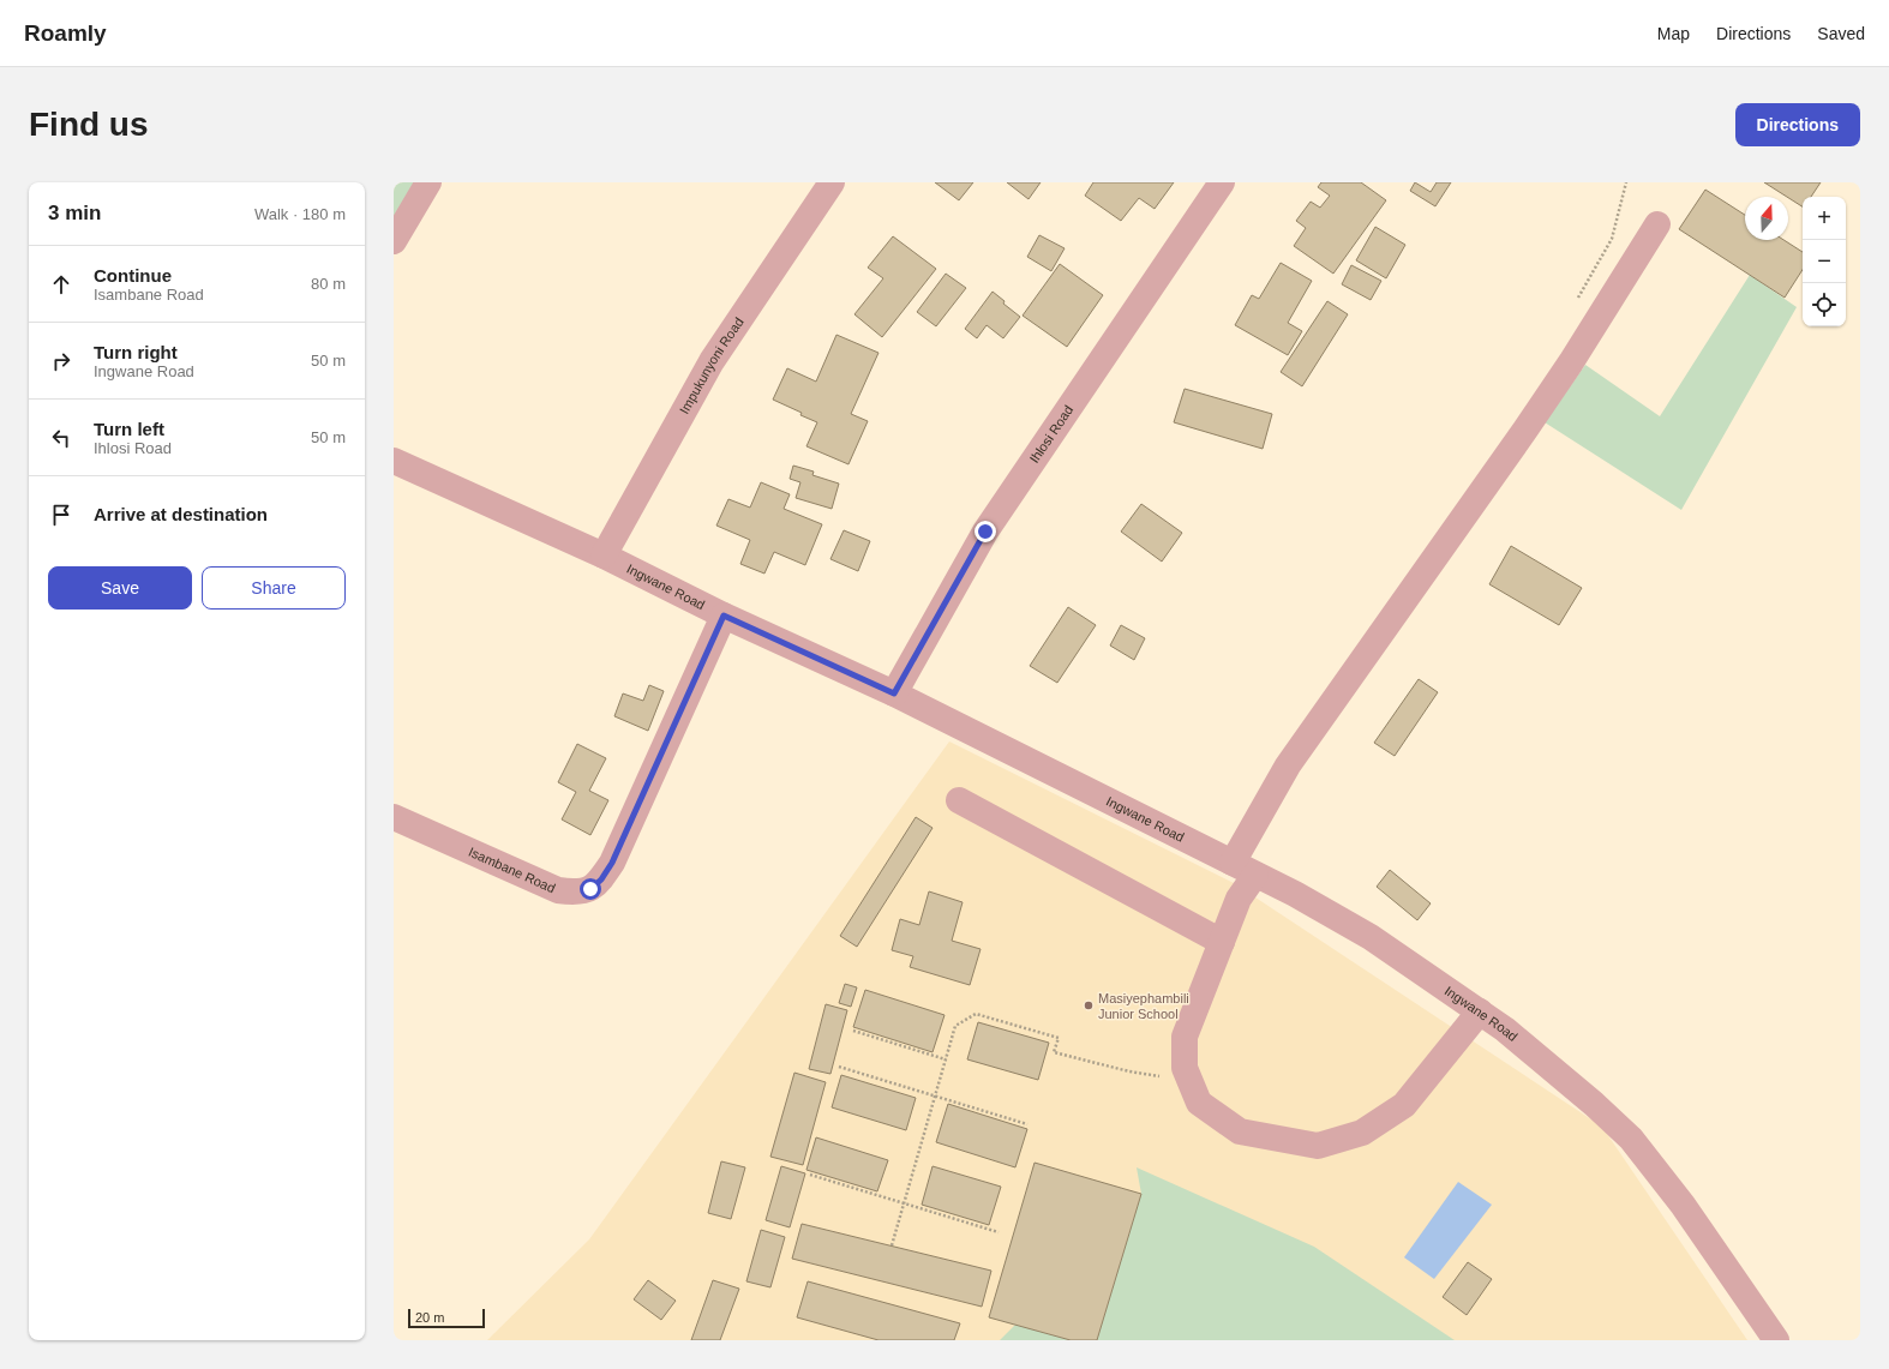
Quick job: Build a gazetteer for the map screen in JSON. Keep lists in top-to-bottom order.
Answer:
{
  "streets": {
    "street": [
      "Impukunyoni Road",
      "Ihlosi Road",
      "Ingwane Road",
      "Isambane Road"
    ]
  },
  "crossings": [
    ["Impukunyoni Road", "Ingwane Road"],
    ["Ihlosi Road", "Ingwane Road"],
    ["Ingwane Road", "Isambane Road"]
  ],
  "places": ["Masiyephambili Junior School"],
  "scale_bar": "20 m",
  "north": "top",
  "page": {
    "header": "Roamly",
    "nav": ["Map", "Directions", "Saved"],
    "buttons": [
      "Directions",
      ["Save", "Share"]
    ],
    "title": "Find us",
    "heading": ["3 min", "Walk · 180 m"],
    "map_buttons": ["+", "−"],
    "list": [
      ["Continue", "Isambane Road", "80 m"],
      ["Turn right", "Ingwane Road", "50 m"],
      ["Turn left", "Ihlosi Road", "50 m"],
      "Arrive at destination"
    ],
    "scale": "20 m"
  }
}
